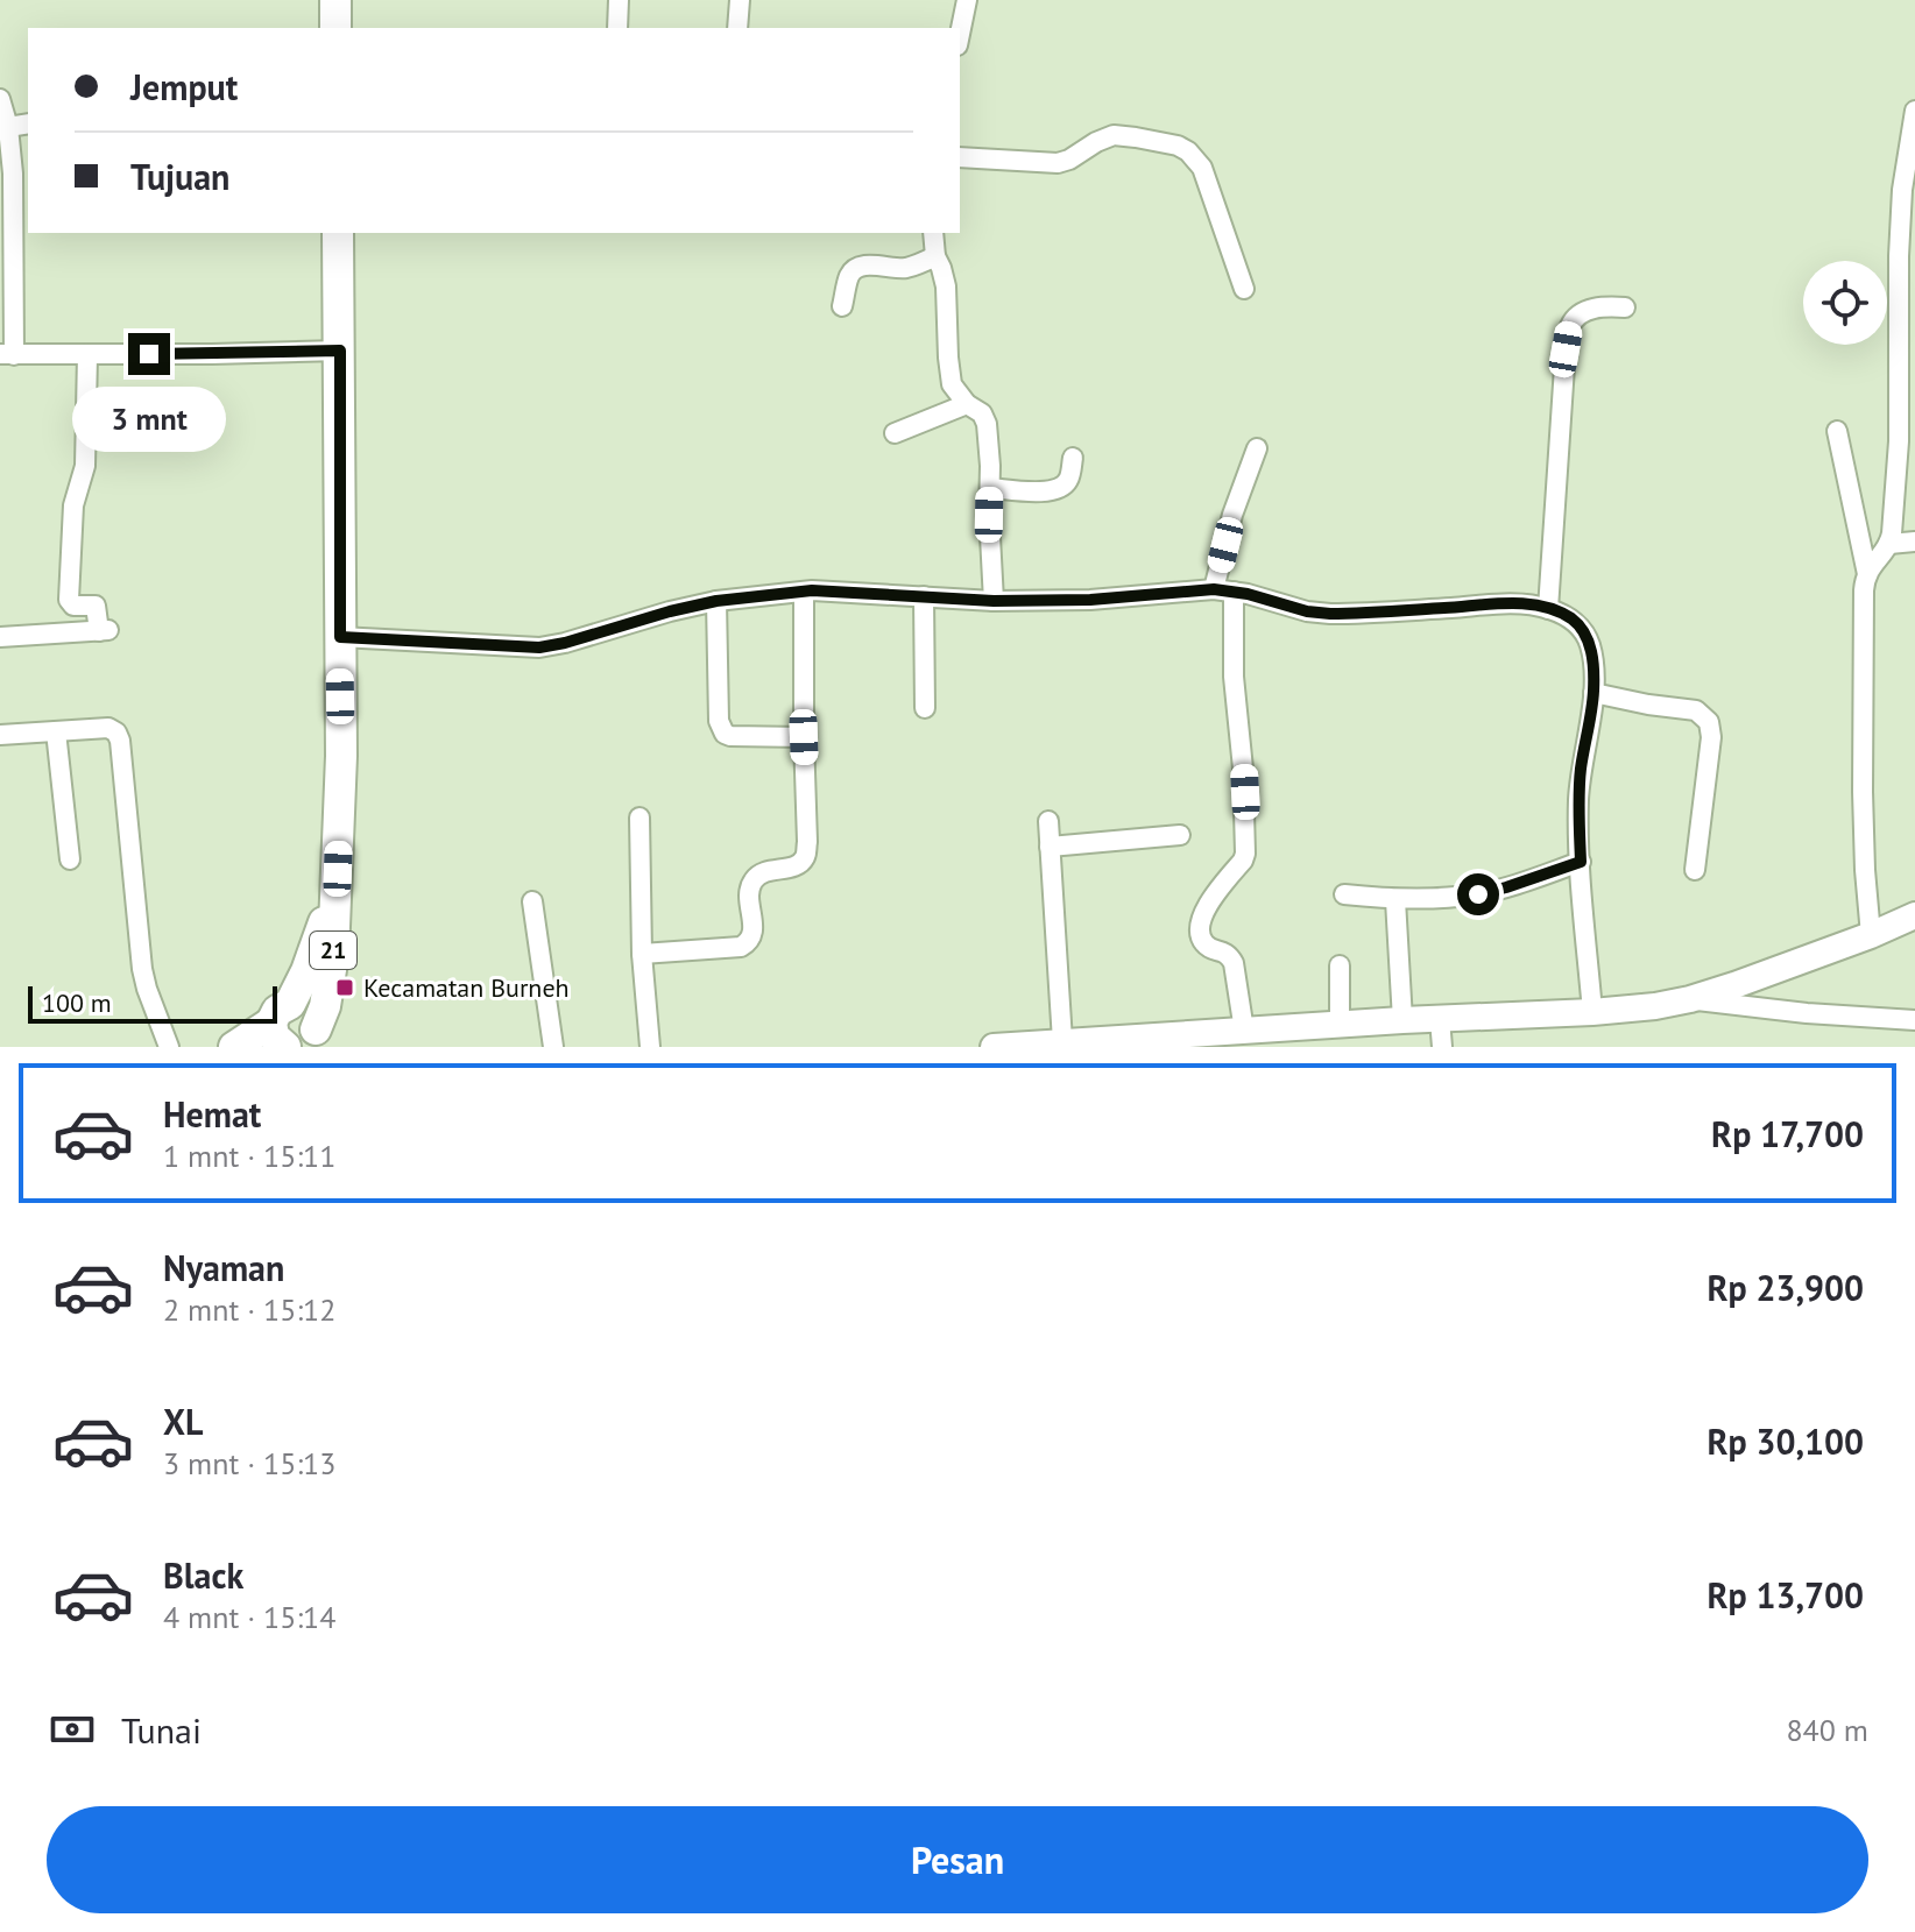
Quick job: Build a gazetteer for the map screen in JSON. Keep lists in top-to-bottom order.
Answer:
{
  "streets": {
    "highway": ["21"]
  },
  "places": {
    "transit": ["Kecamatan Burneh"]
  },
  "scale_bar": "100 m",
  "page": {
    "banner": ["Jemput", "Tujuan"],
    "bubble": "3 mnt",
    "scale": "100 m",
    "list": [
      {
        "name": "Hemat",
        "note": "1 mnt · 15:11",
        "value": "Rp 17,700"
      },
      {
        "name": "Nyaman",
        "note": "2 mnt · 15:12",
        "value": "Rp 23,900"
      },
      {
        "name": "XL",
        "note": "3 mnt · 15:13",
        "value": "Rp 30,100"
      },
      {
        "name": "Black",
        "note": "4 mnt · 15:14",
        "value": "Rp 13,700"
      }
    ],
    "pay": ["Tunai", "840 m"],
    "buttons": "Pesan"
  }
}
